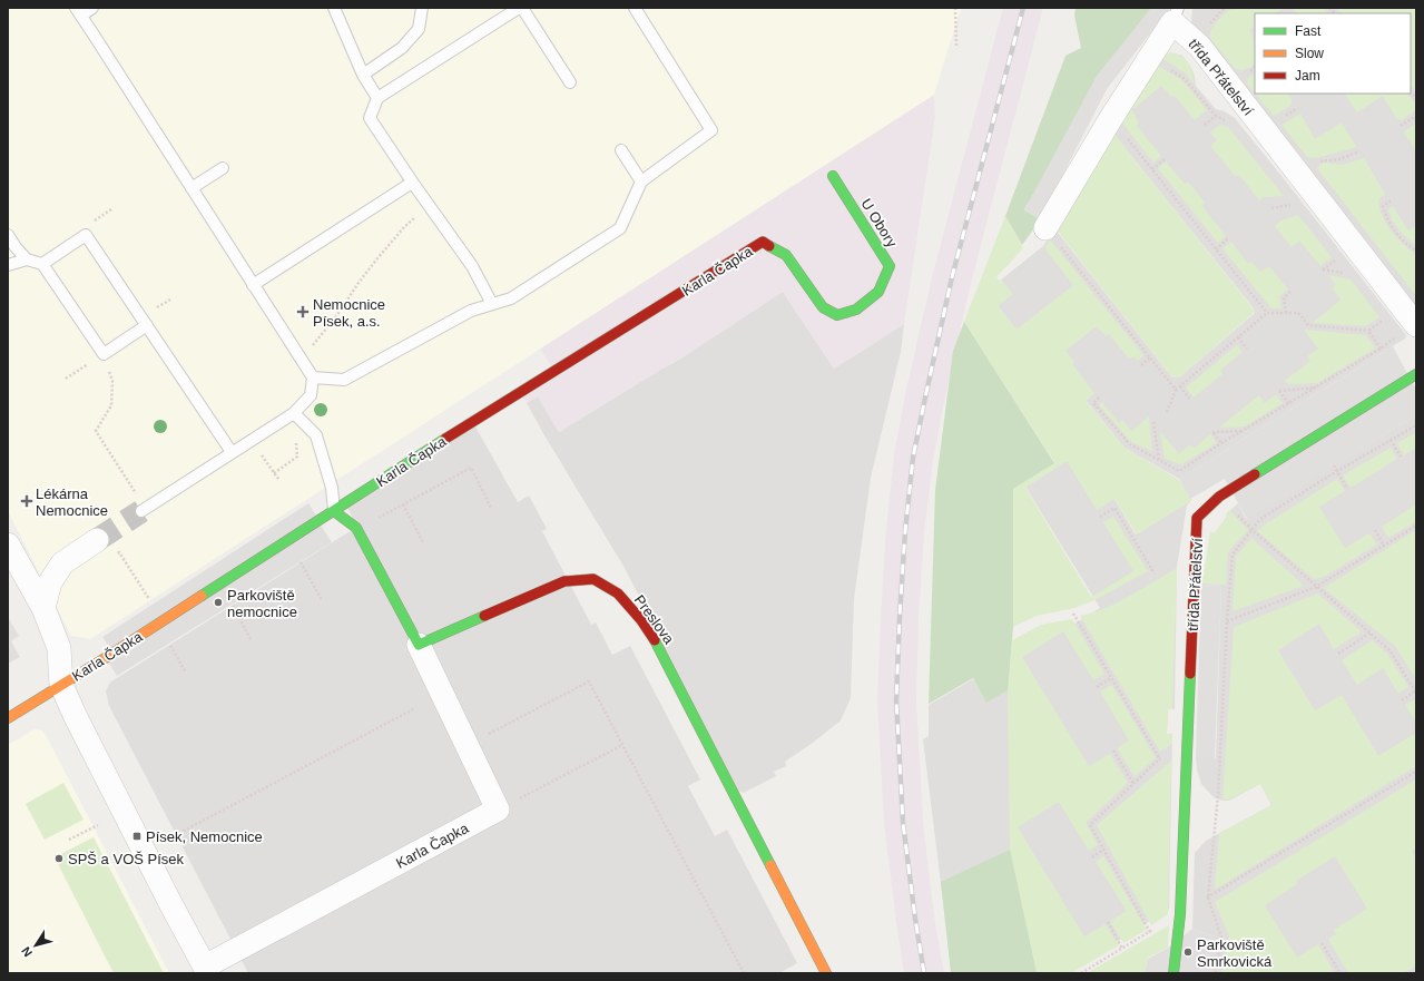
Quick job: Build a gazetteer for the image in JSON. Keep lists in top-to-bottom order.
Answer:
{
  "streets": {
    "street": [
      "třída Přátelství",
      "U Obory",
      "Karla Čapka",
      "Preslova"
    ]
  },
  "crossings": [
    ["U Obory", "Karla Čapka"]
  ],
  "places": {
    "health": ["Nemocnice Písek, a.s.", "Lékárna Nemocnice"],
    "other": ["Parkoviště nemocnice", "SPŠ a VOŠ Písek", "Parkoviště Smrkovická"],
    "transit": ["Písek, Nemocnice"]
  },
  "legend": ["Fast", "Slow", "Jam"],
  "north": "bottom left"
}
